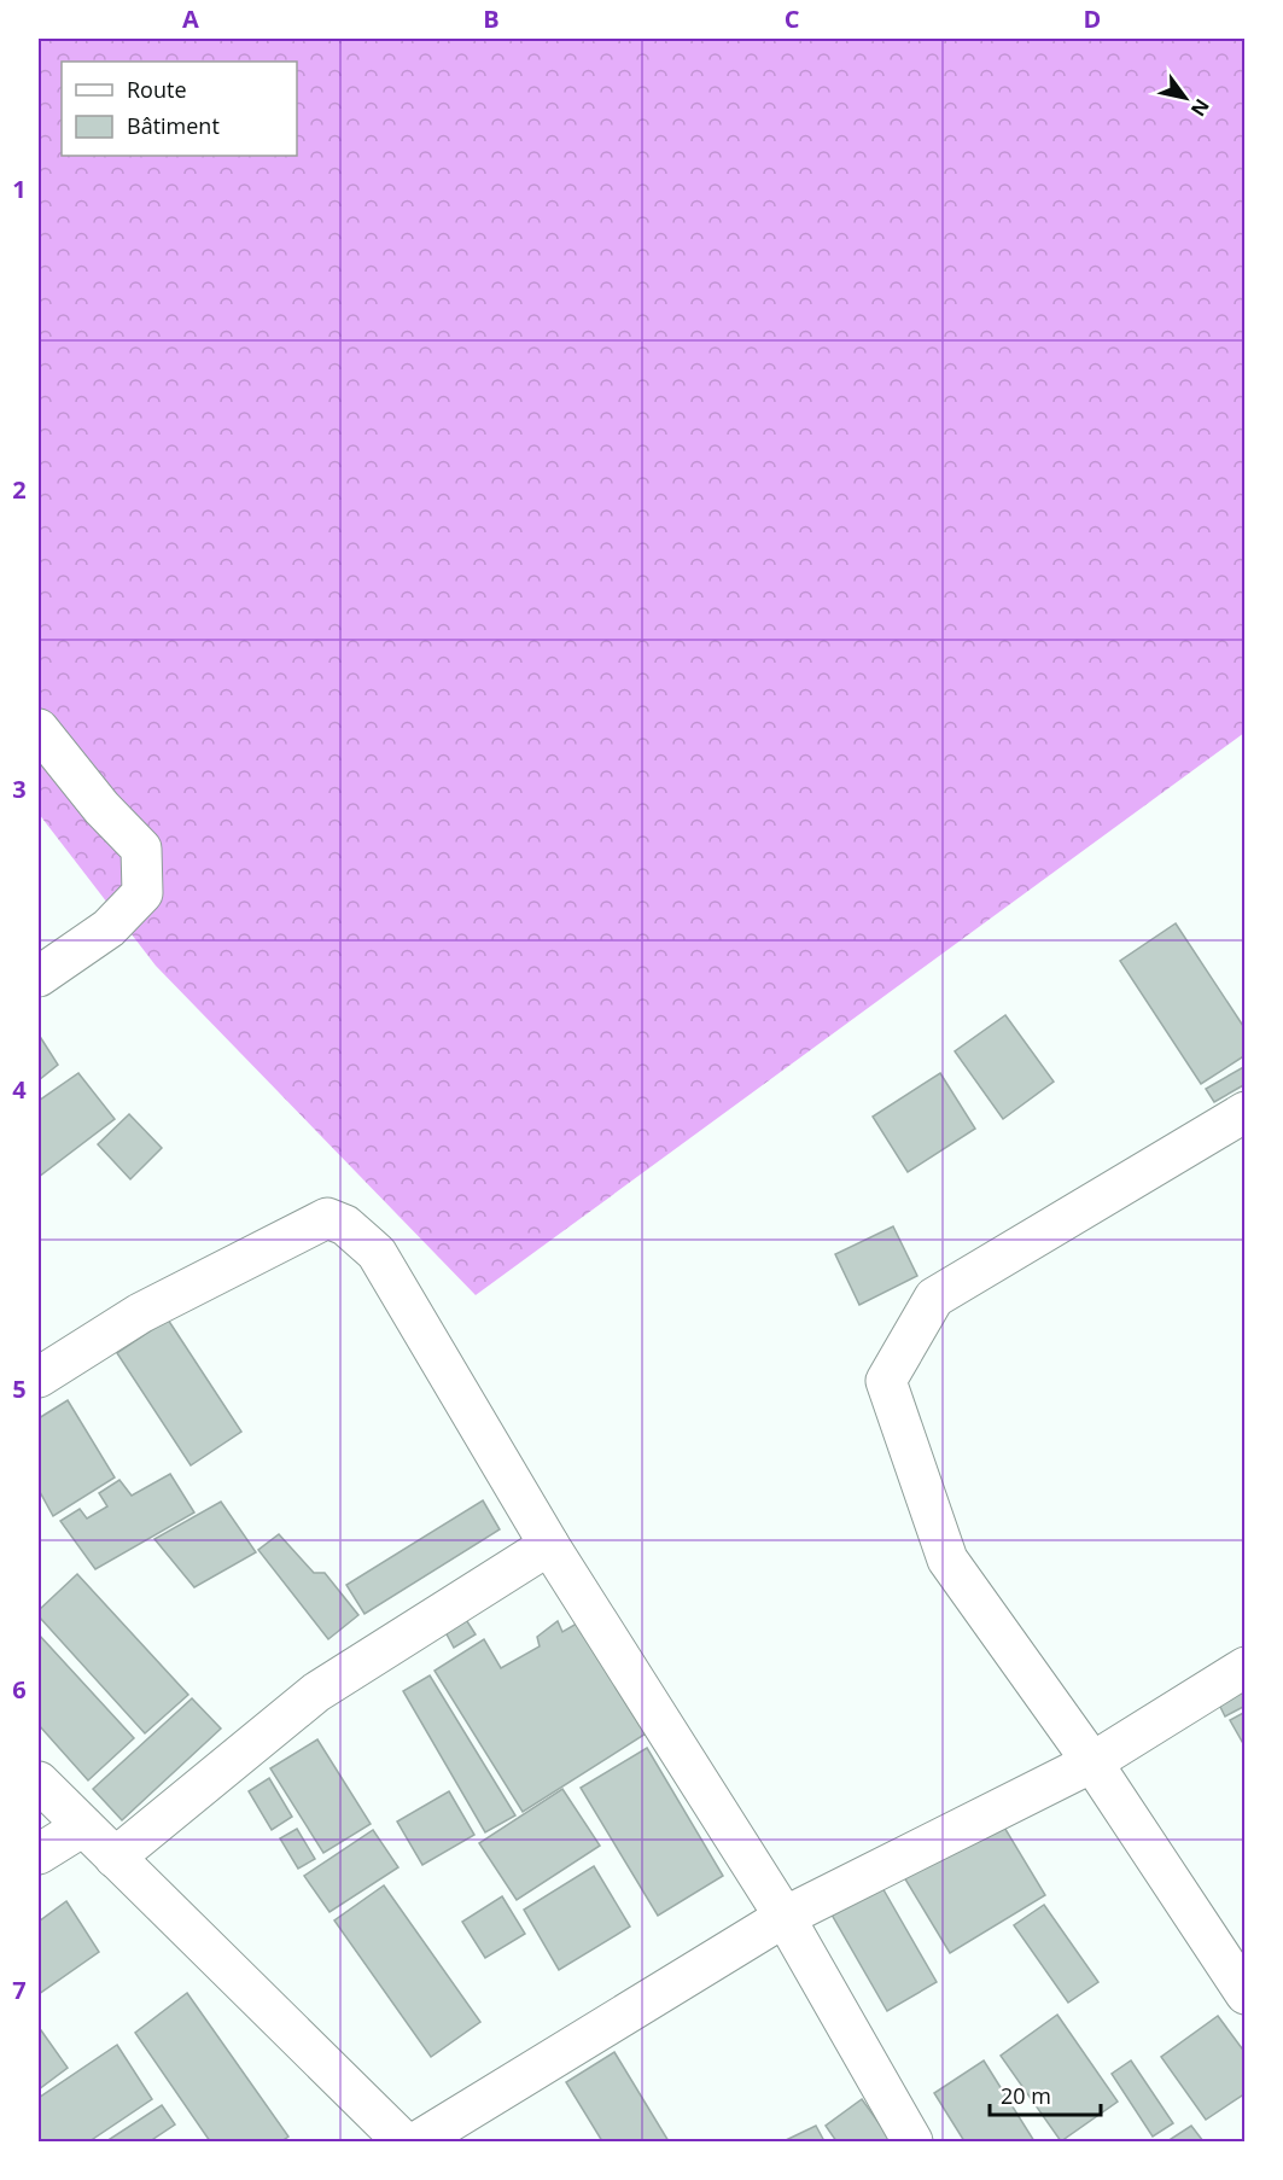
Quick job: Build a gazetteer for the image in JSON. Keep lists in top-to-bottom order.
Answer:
{
  "legend": ["Route", "Bâtiment"],
  "scale_bar": "20 m",
  "north": "bottom right",
  "grid": {
    "columns": [
      "A",
      "B",
      "C",
      "D"
    ],
    "rows": [
      "1",
      "2",
      "3",
      "4",
      "5",
      "6",
      "7"
    ]
  }
}
